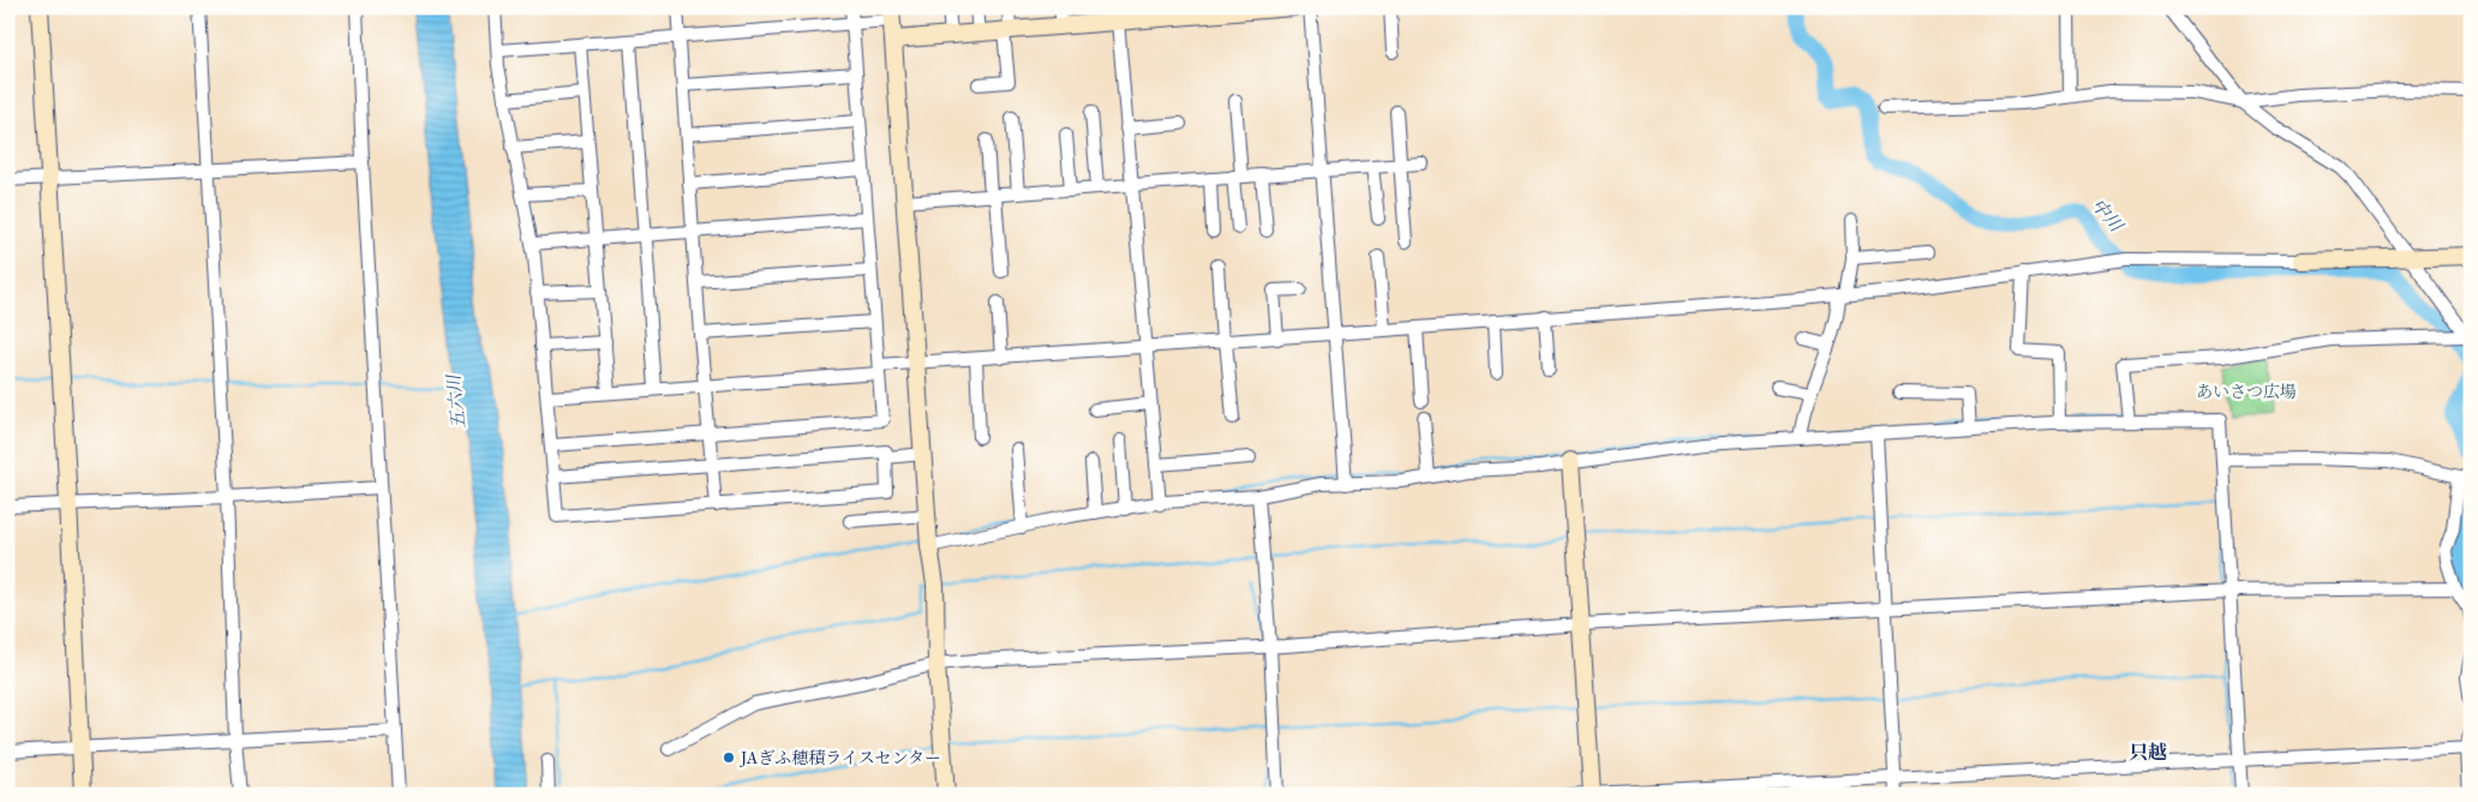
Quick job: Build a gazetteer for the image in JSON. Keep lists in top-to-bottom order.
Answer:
{
  "districts": ["只越"],
  "water": ["中川", "五六川"],
  "parks": ["あいさつ広場"],
  "places": ["JAぎふ穂積ライスセンター"]
}
